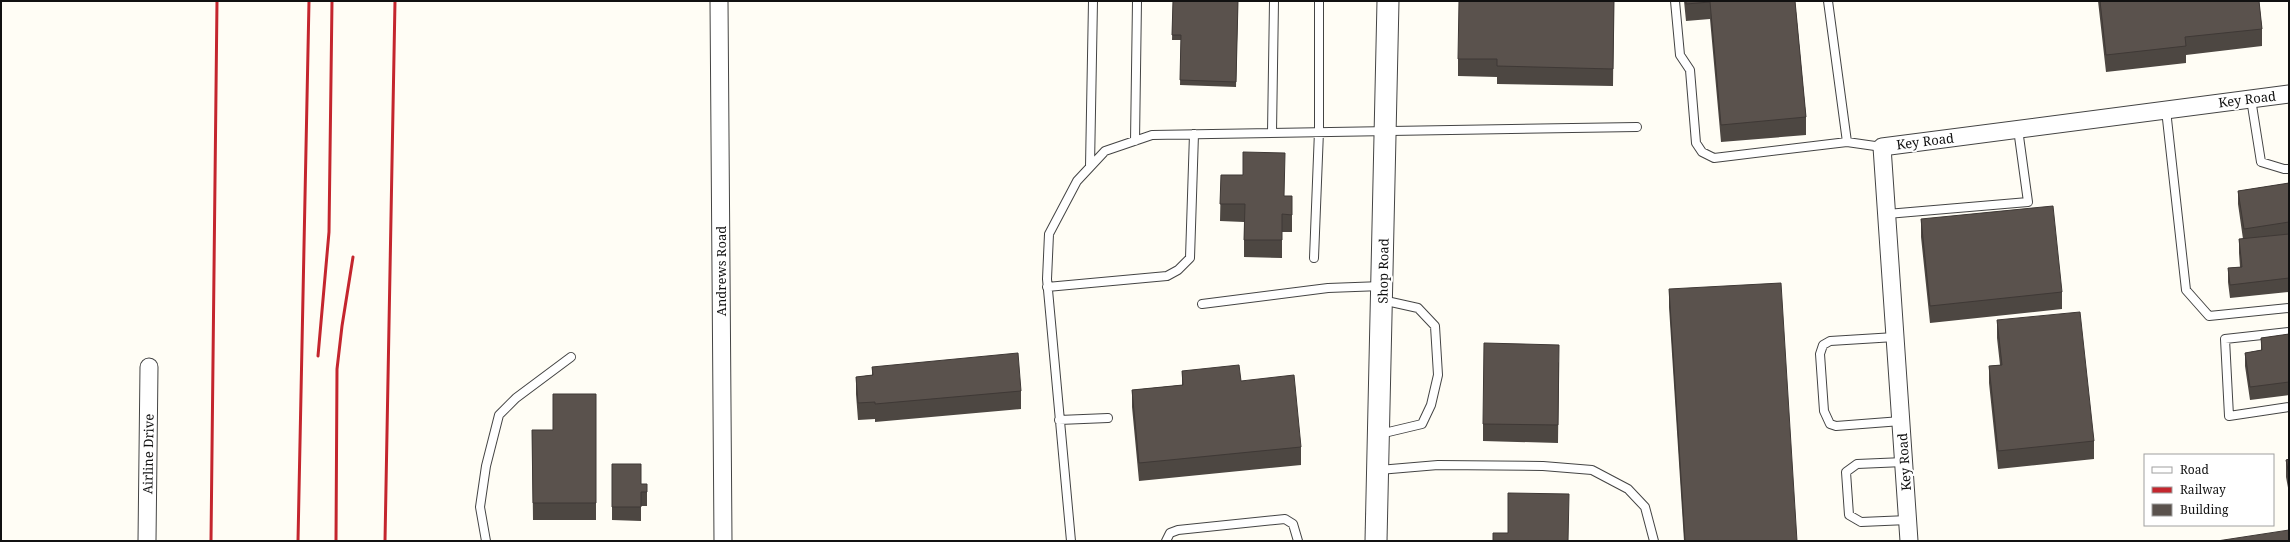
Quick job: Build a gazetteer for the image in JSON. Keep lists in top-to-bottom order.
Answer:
{
  "streets": {
    "street": [
      "Key Road",
      "Andrews Road",
      "Shop Road",
      "Airline Drive"
    ]
  },
  "legend": ["Road", "Railway", "Building"]
}
